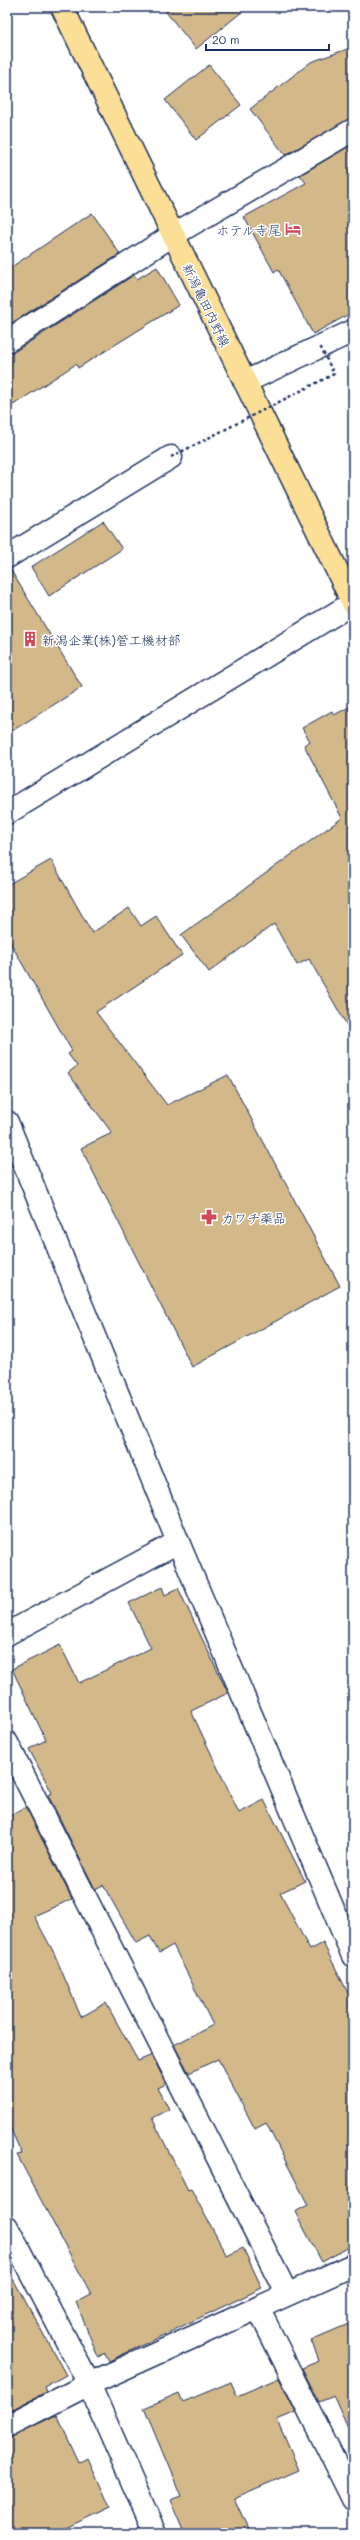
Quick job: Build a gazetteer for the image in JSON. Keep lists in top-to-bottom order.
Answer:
{
  "streets": {
    "main road": ["新潟亀田内野線"]
  },
  "places": {
    "hotel": ["ホテル寺尾"],
    "building": ["新潟企業(株)管工機材部"],
    "pharmacy": ["カワチ薬品"]
  },
  "scale_bar": "20 m"
}
